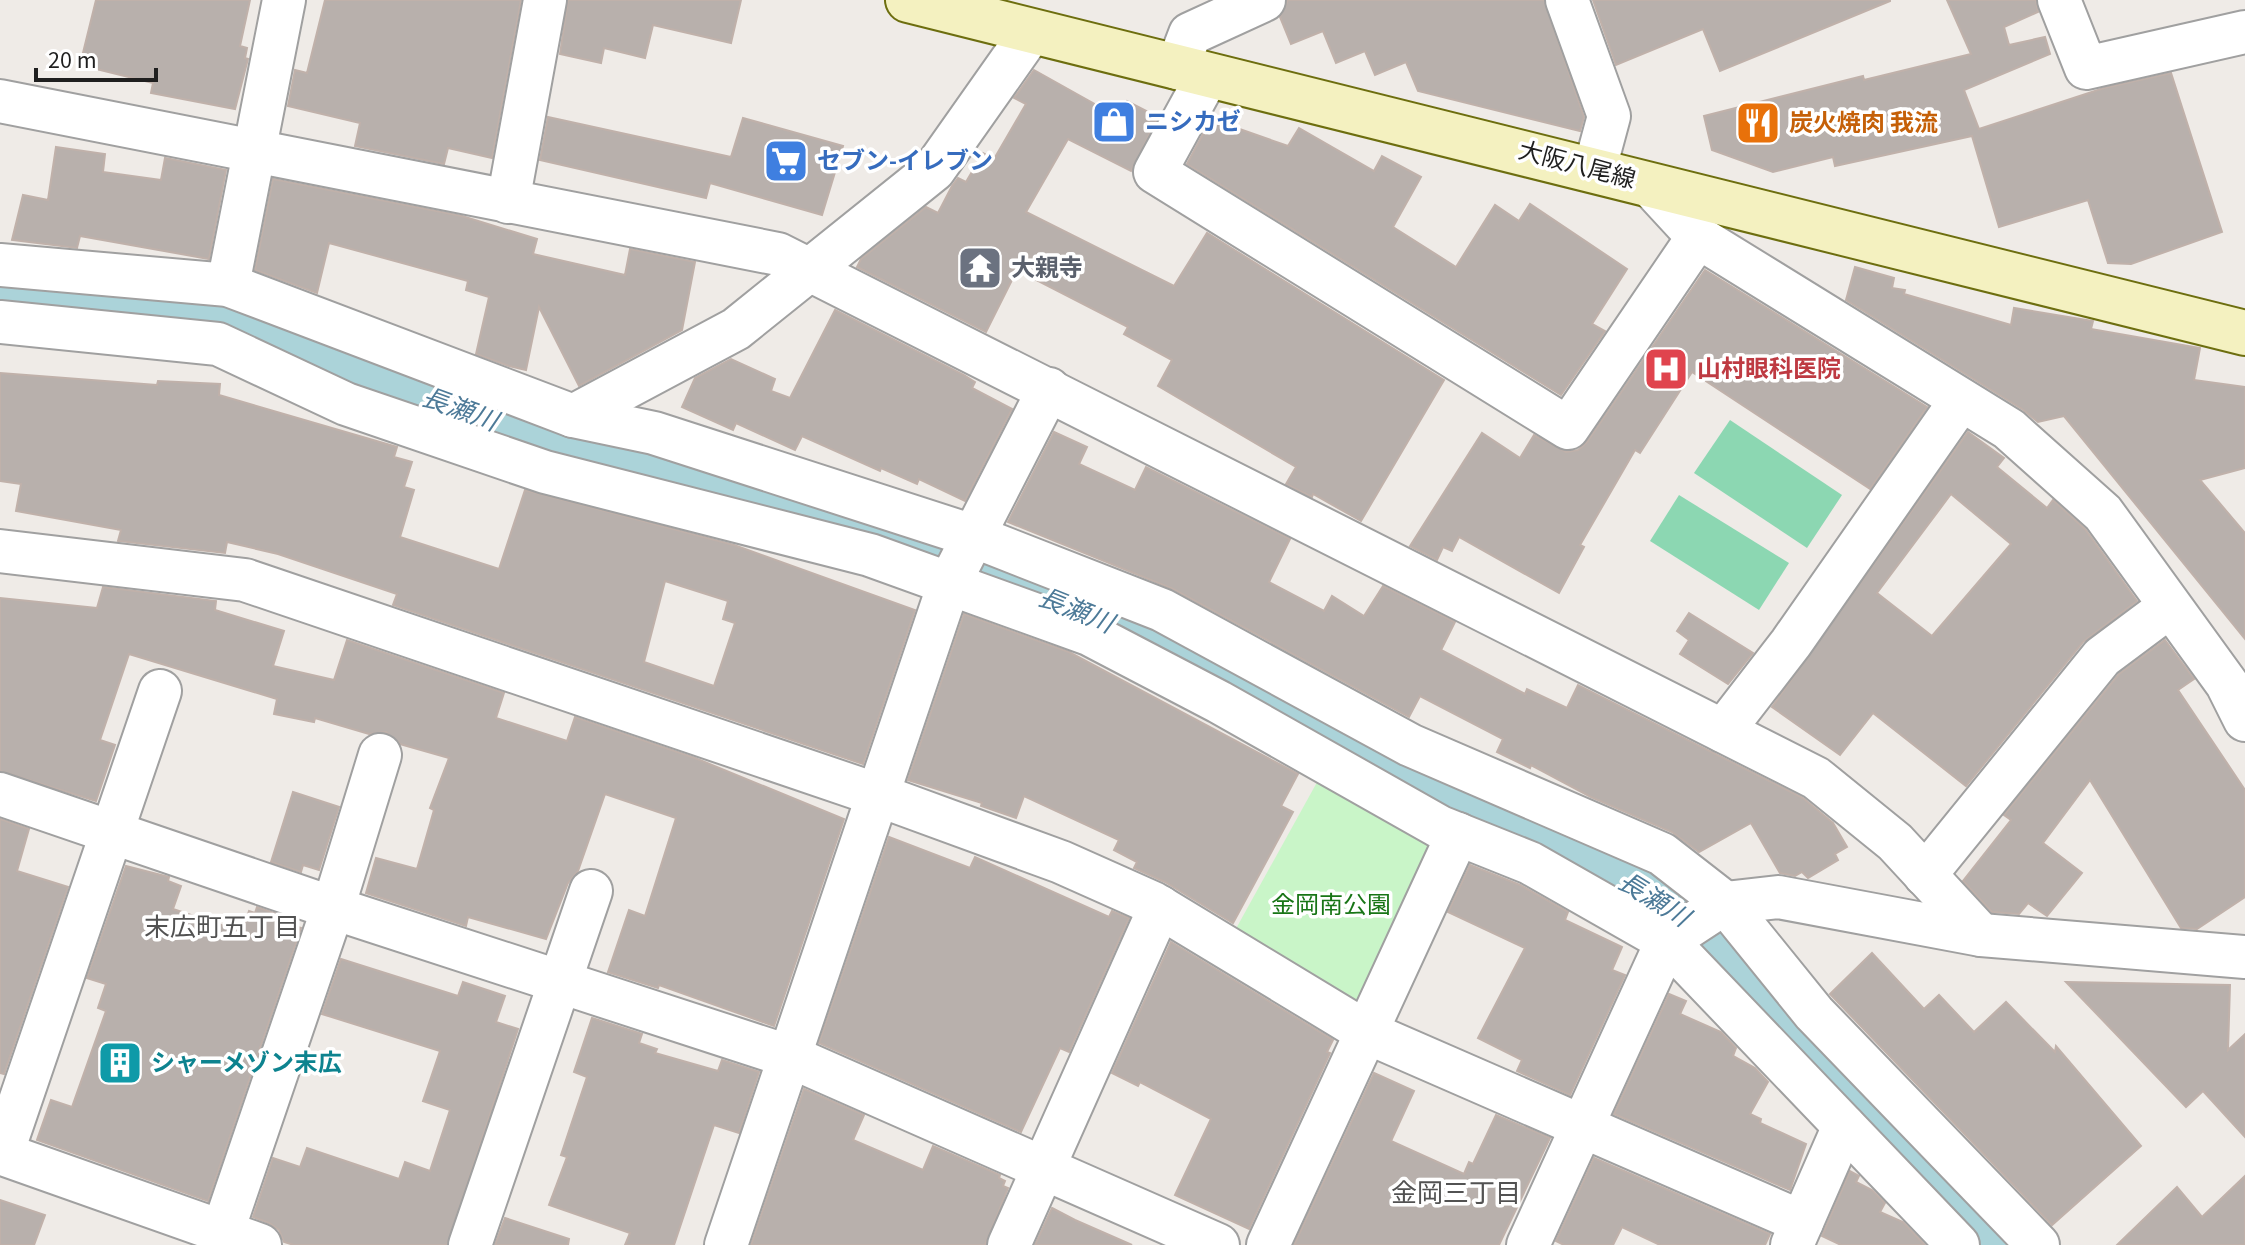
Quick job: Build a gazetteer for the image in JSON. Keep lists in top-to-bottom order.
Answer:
{
  "streets": {
    "main road": ["大阪八尾線"]
  },
  "districts": ["末広町五丁目", "金岡三丁目"],
  "water": ["長瀬川"],
  "parks": ["金岡南公園"],
  "places": {
    "shop": ["ニシカゼ"],
    "restaurant": ["炭火焼肉 我流"],
    "supermarket": ["セブン-イレブン"],
    "temple": ["大親寺"],
    "hospital": ["山村眼科医院"],
    "building": ["シャーメゾン末広"]
  },
  "scale_bar": "20 m"
}
